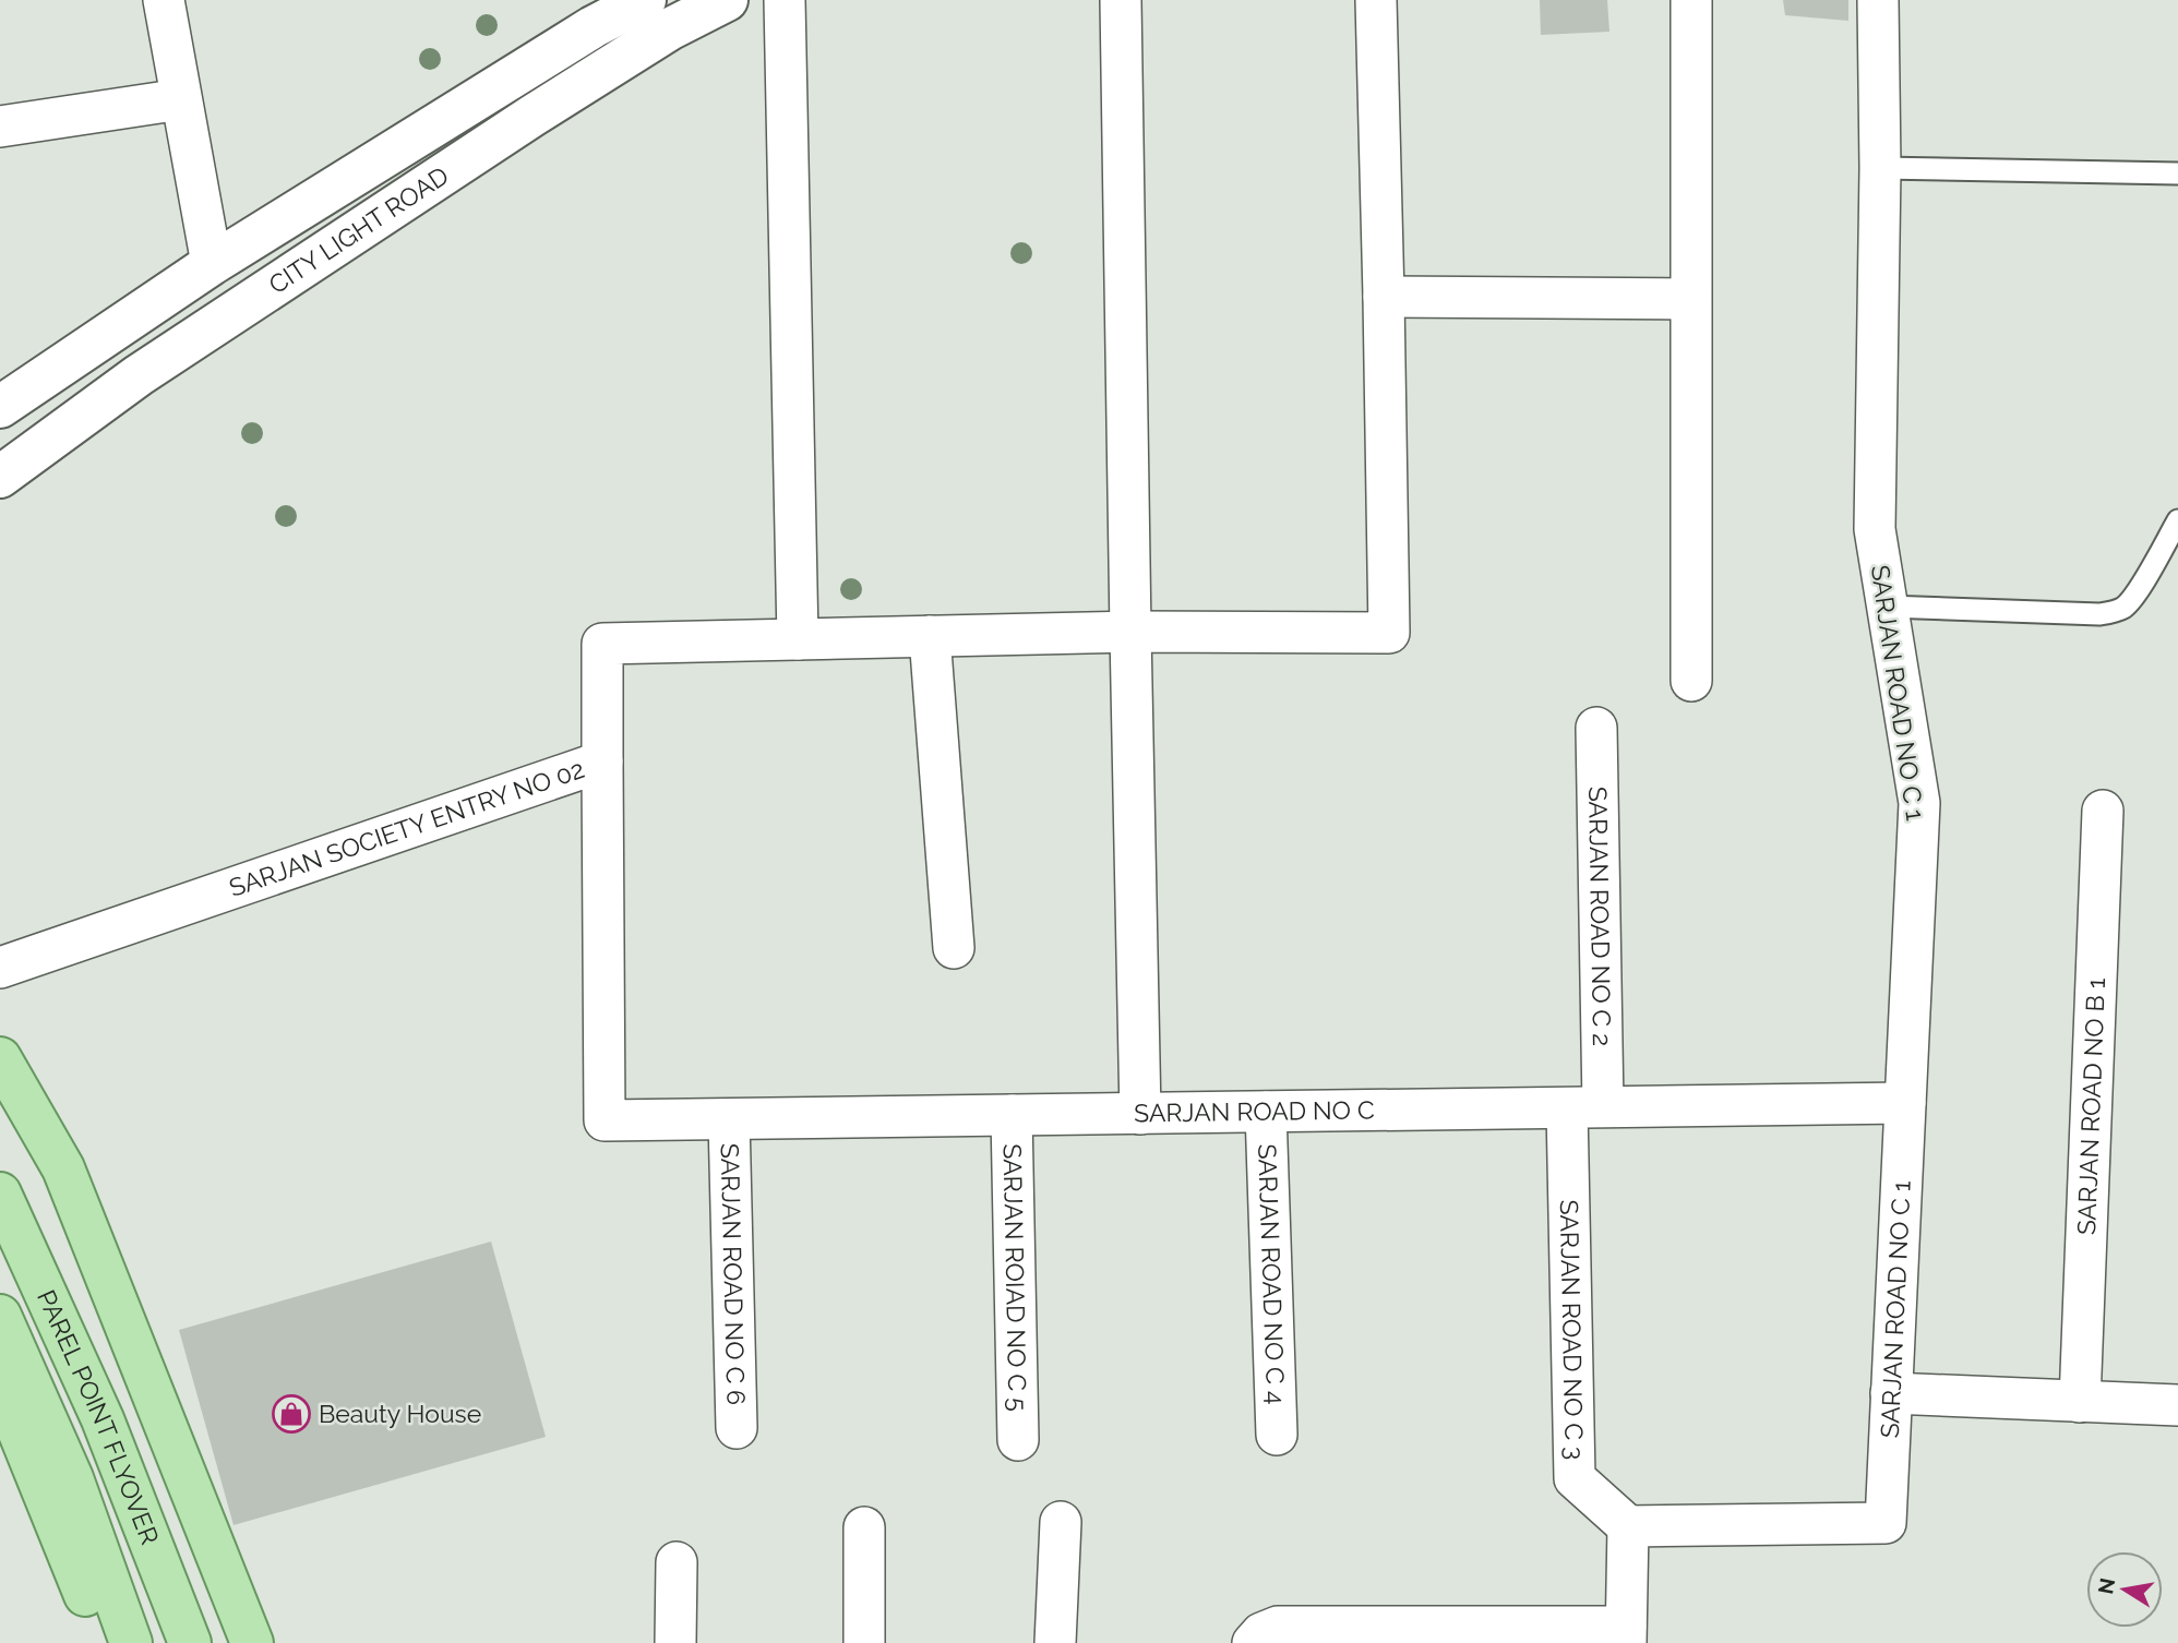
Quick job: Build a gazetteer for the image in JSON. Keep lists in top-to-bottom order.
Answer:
{
  "streets": {
    "main road": ["CITY LIGHT ROAD", "PAREL POINT FLYOVER"],
    "street": [
      "SARJAN ROAD NO C 1",
      "SARJAN SOCIETY ENTRY NO 02",
      "SARJAN ROAD NO C 2",
      "SARJAN ROAD NO B 1",
      "SARJAN ROAD NO C",
      "SARJAN ROAD NO C 6",
      "SARJAN ROAD NO C 4",
      "SARJAN ROIAD NO C 5",
      "SARJAN ROAD NO C 3"
    ]
  },
  "crossings": [
    ["SARJAN ROAD NO C 1", "SARJAN ROAD NO C"],
    ["SARJAN ROAD NO C 1", "SARJAN ROAD NO C 3"],
    ["SARJAN SOCIETY ENTRY NO 02", "SARJAN ROAD NO C"],
    ["SARJAN ROAD NO C 2", "SARJAN ROAD NO C"],
    ["SARJAN ROAD NO C 2", "SARJAN ROAD NO C 3"],
    ["SARJAN ROAD NO C", "SARJAN ROAD NO C 6"],
    ["SARJAN ROAD NO C", "SARJAN ROAD NO C 4"],
    ["SARJAN ROAD NO C", "SARJAN ROIAD NO C 5"],
    ["SARJAN ROAD NO C", "SARJAN ROAD NO C 3"]
  ],
  "places": {
    "shop": ["Beauty House"]
  },
  "north": "left"
}
